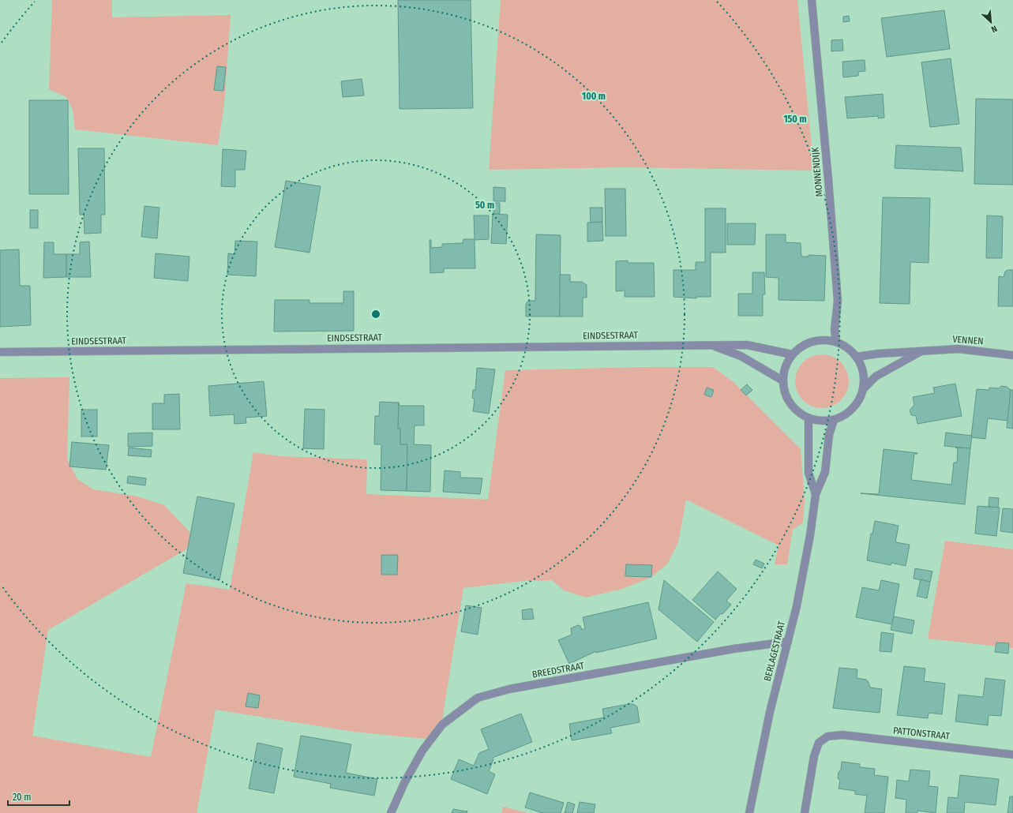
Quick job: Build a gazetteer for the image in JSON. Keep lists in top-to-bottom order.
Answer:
{
  "streets": {
    "street": [
      "MONNENDIJK",
      "EINDSESTRAAT",
      "VENNEN",
      "BERLAGESTRAAT",
      "BREEDSTRAAT",
      "PATTONSTRAAT"
    ]
  },
  "crossings": [
    ["MONNENDIJK", "EINDSESTRAAT"],
    ["MONNENDIJK", "VENNEN"],
    ["MONNENDIJK", "BERLAGESTRAAT"],
    ["EINDSESTRAAT", "VENNEN"],
    ["EINDSESTRAAT", "BERLAGESTRAAT"],
    ["VENNEN", "BERLAGESTRAAT"],
    ["BERLAGESTRAAT", "BREEDSTRAAT"]
  ],
  "scale_bar": "20 m",
  "north": "bottom right",
  "rings": ["100 m", "150 m", "50 m"]
}
